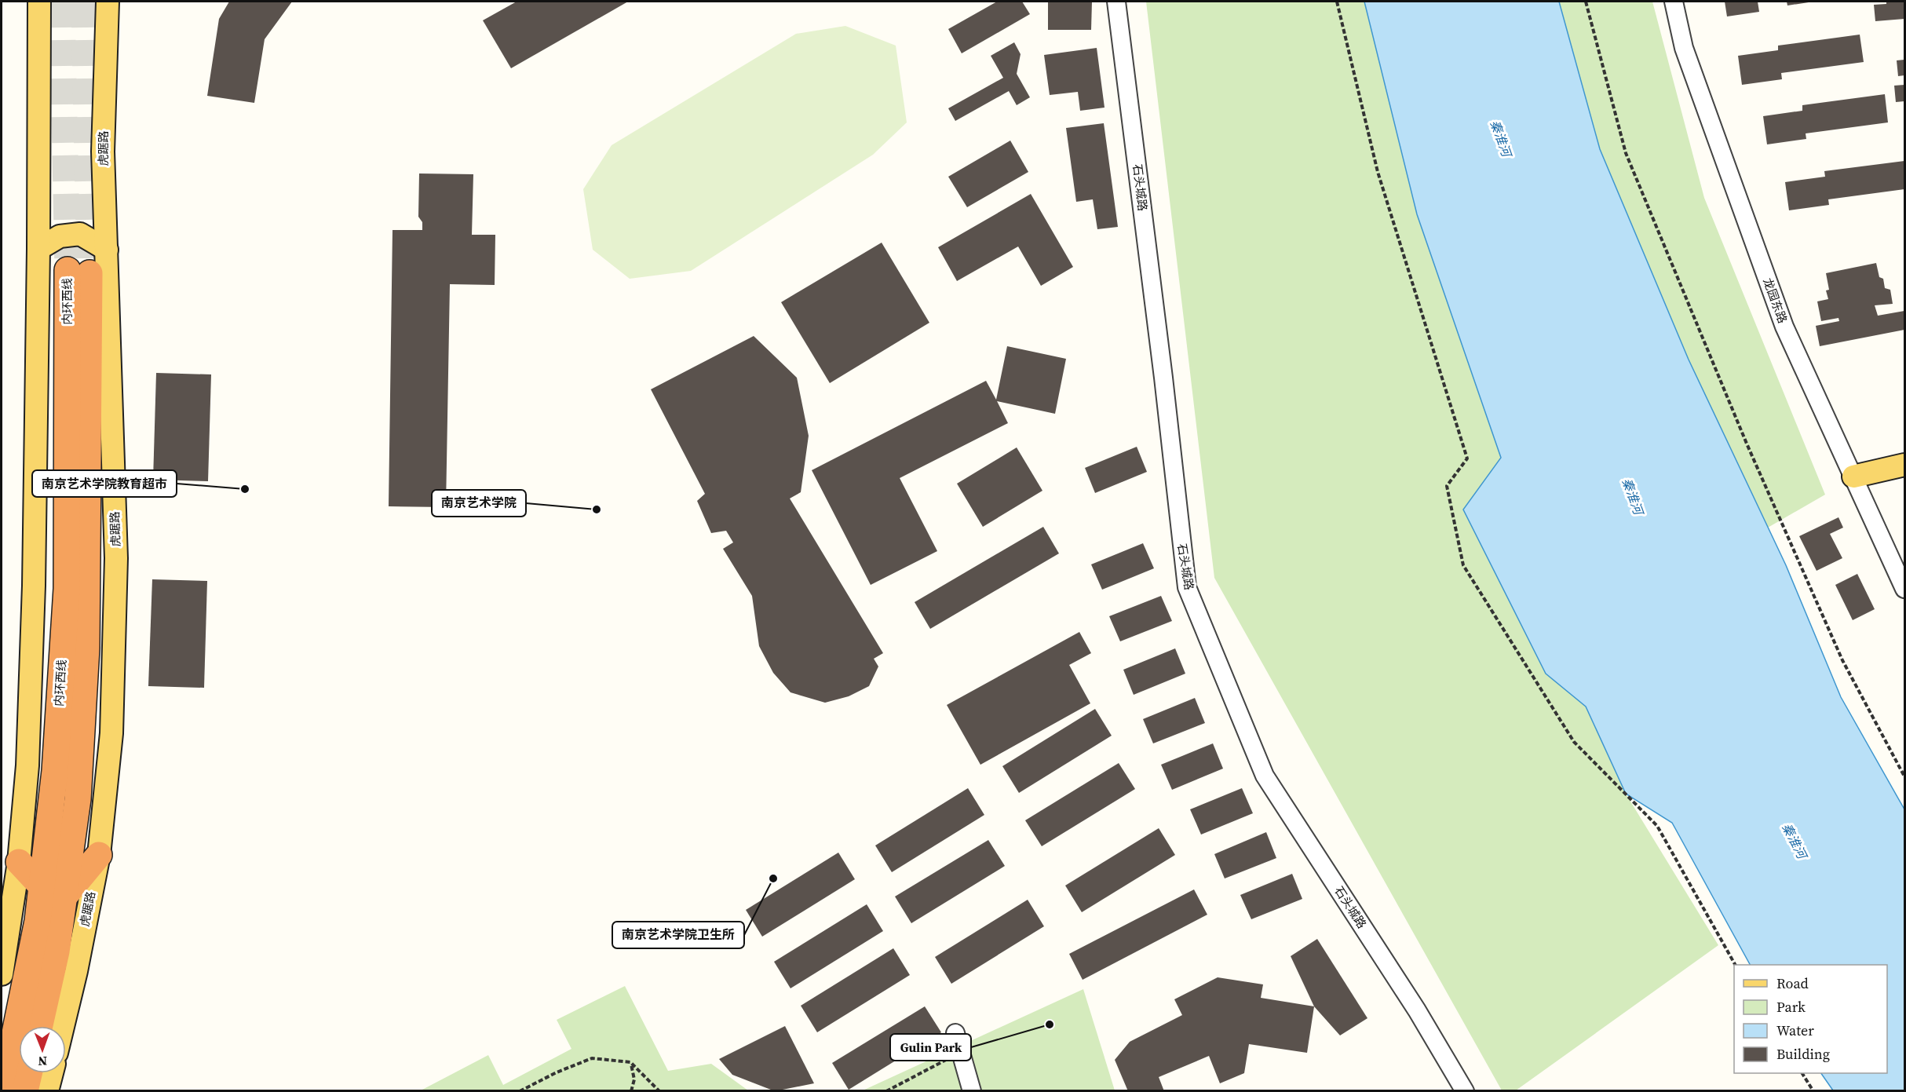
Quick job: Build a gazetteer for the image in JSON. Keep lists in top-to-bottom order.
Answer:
{
  "streets": {
    "highway": ["内环西线"],
    "main road": ["虎踞路"],
    "street": ["石头城路", "龙园东路"]
  },
  "water": ["秦淮河"],
  "places": [
    "南京艺术学院教育超市",
    "南京艺术学院",
    "南京艺术学院卫生所",
    "Gulin Park"
  ],
  "legend": [
    "Road",
    "Park",
    "Water",
    "Building"
  ],
  "north": "bottom"
}
